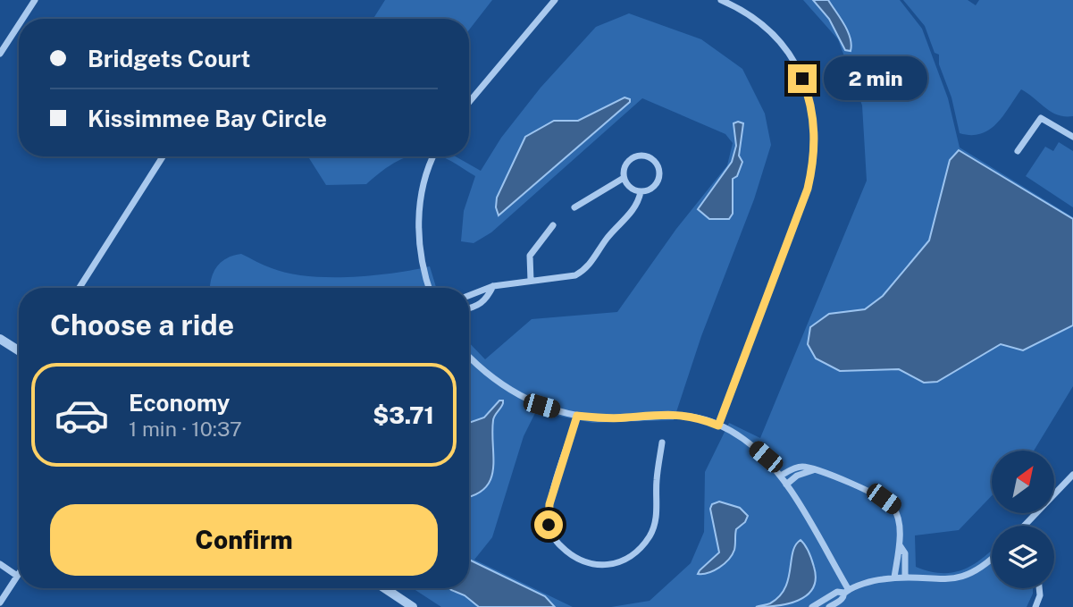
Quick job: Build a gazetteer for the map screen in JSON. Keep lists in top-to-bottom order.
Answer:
{
  "north": "top right",
  "page": {
    "banner": ["Bridgets Court", "Kissimmee Bay Circle"],
    "bubble": "2 min",
    "heading": "Choose a ride",
    "list": [
      {
        "name": "Economy",
        "note": "1 min · 10:37",
        "value": "$3.71"
      }
    ],
    "buttons": "Confirm"
  }
}
